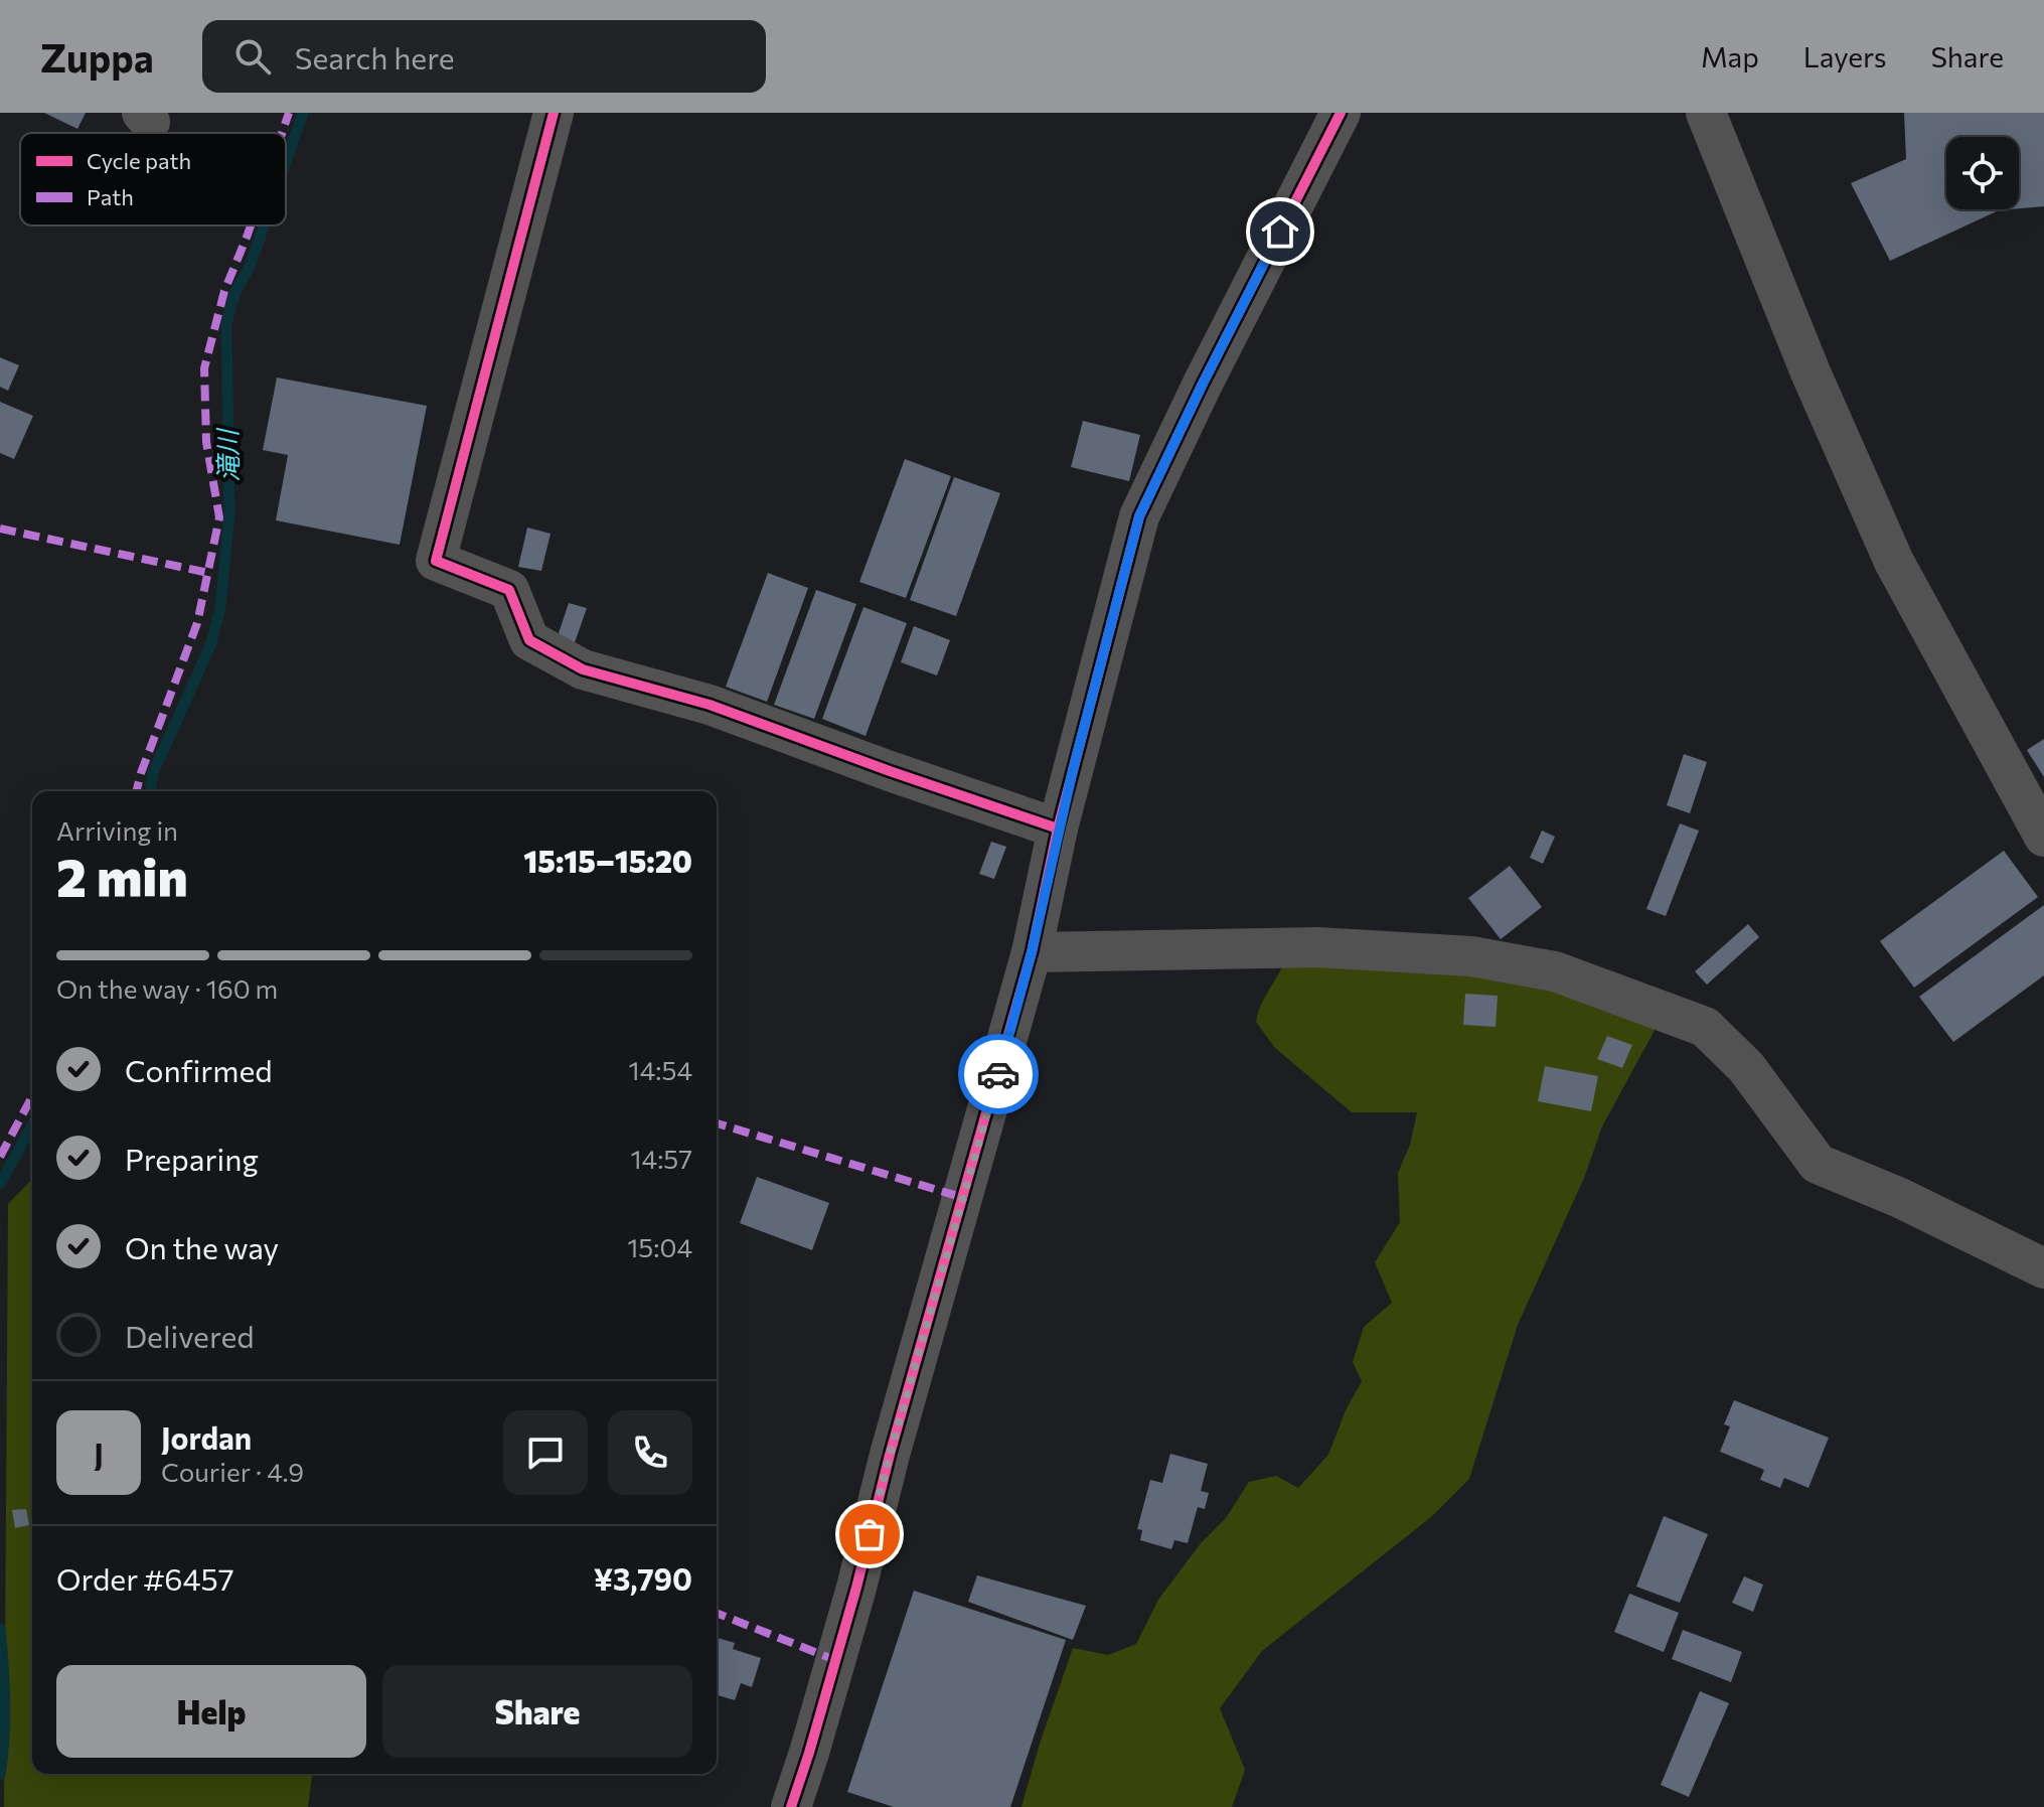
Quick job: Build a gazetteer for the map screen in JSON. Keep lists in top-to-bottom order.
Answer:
{
  "water": ["滝川"],
  "legend": ["Cycle path", "Path"],
  "page": {
    "header": "Zuppa",
    "search": "Search here",
    "nav": ["Map", "Layers", "Share"],
    "heading": ["2 min", "Arriving in", "15:15–15:20"],
    "panel": [
      "Jordan",
      "Courier · 4.9",
      "Order #6457",
      "¥3,790"
    ],
    "bar": "On the way · 160 m",
    "list": [
      ["Confirmed", "14:54"],
      ["Preparing", "14:57"],
      ["On the way", "15:04"],
      "Delivered"
    ],
    "round": "J",
    "buttons": ["Help", "Share"]
  }
}
